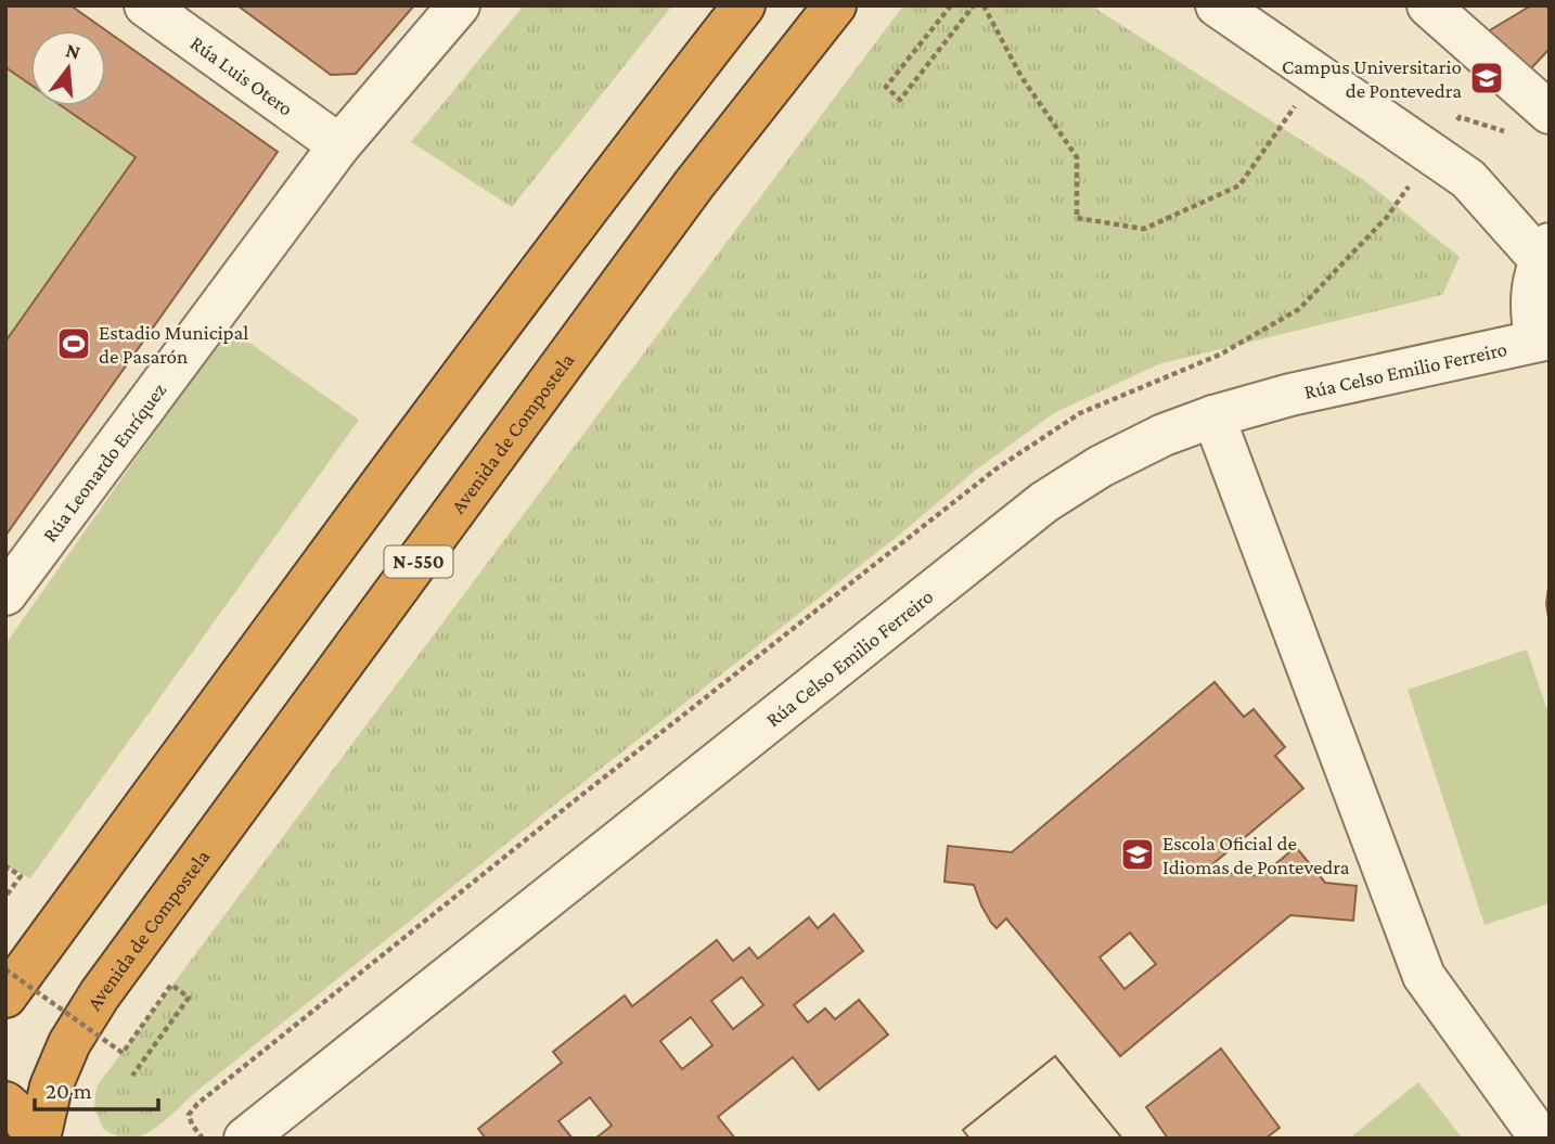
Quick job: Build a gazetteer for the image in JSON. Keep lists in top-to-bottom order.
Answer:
{
  "streets": {
    "highway": ["Avenida de Compostela", "N-550"],
    "street": ["Rúa Luis Otero", "Rúa Celso Emilio Ferreiro", "Rúa Leonardo Enríquez"]
  },
  "crossings": [
    ["Rúa Luis Otero", "Rúa Leonardo Enríquez"],
    ["Avenida de Compostela", "N-550"]
  ],
  "places": {
    "school or university": ["Campus Universitario de Pontevedra", "Escola Oficial de Idiomas de Pontevedra"],
    "sports": ["Estadio Municipal de Pasarón"]
  },
  "scale_bar": "20 m",
  "north": "top"
}
